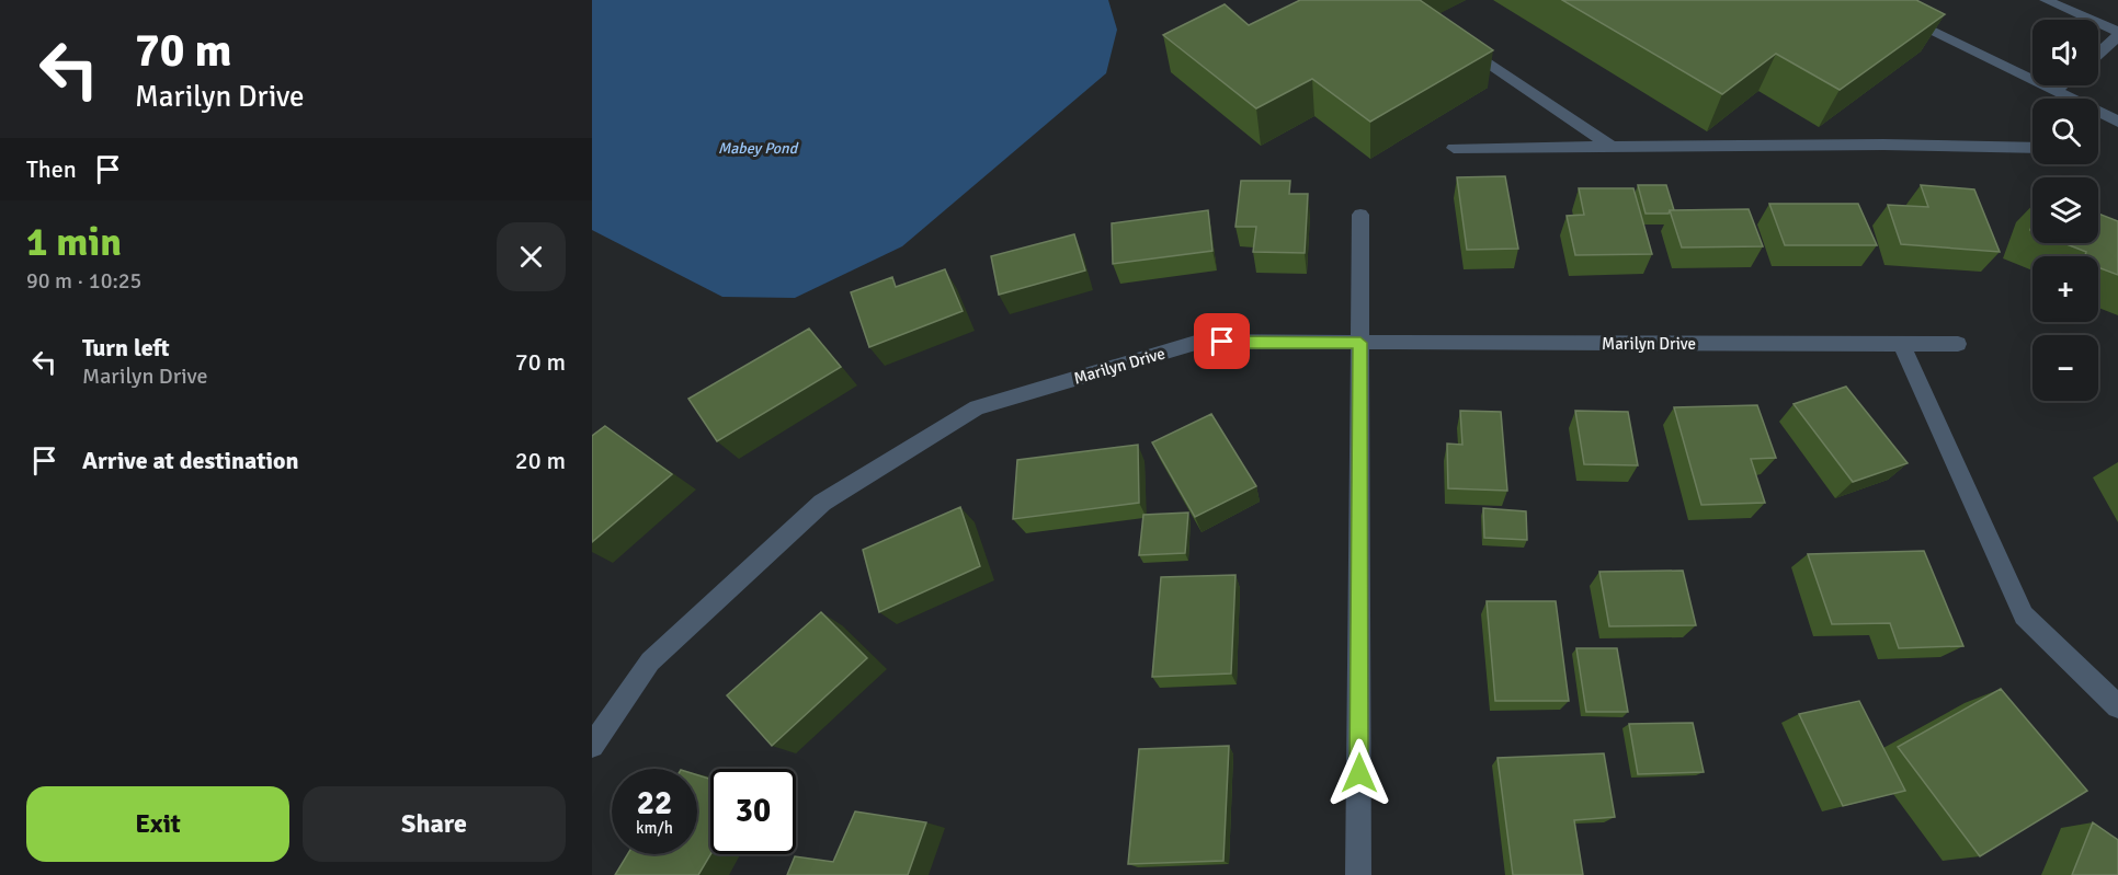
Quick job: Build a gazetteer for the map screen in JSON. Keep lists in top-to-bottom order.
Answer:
{
  "streets": {
    "street": ["Marilyn Drive"]
  },
  "water": ["Mabey Pond"],
  "page": {
    "turn": ["70 m", "Marilyn Drive"],
    "map_buttons": ["+", "−"],
    "then": "Then",
    "heading": ["1 min", "90 m · 10:25"],
    "list": [
      {
        "name": "Turn left",
        "note": "Marilyn Drive",
        "value": "70 m"
      },
      {
        "name": "Arrive at destination",
        "value": "20 m"
      }
    ],
    "speed": "22 km/h",
    "limit": "30",
    "buttons": ["Exit", "Share"]
  }
}
